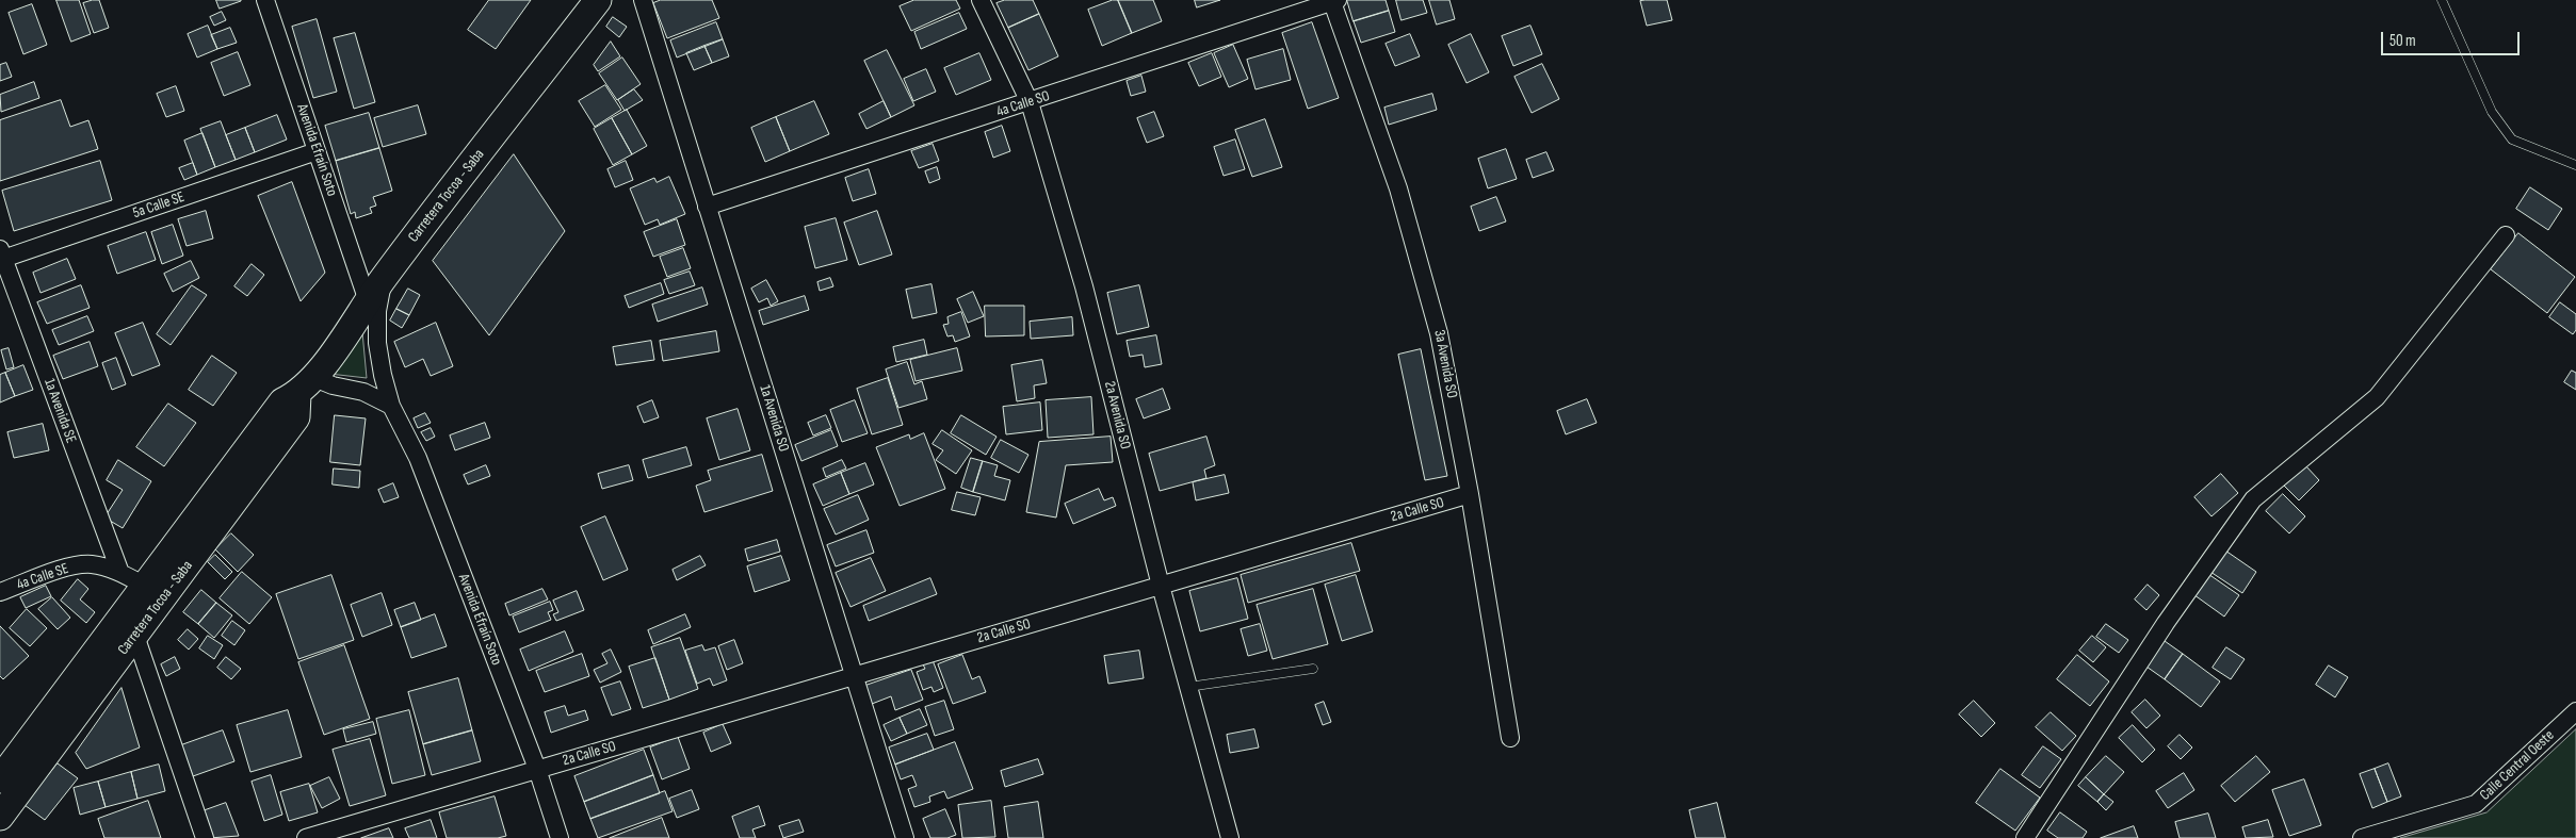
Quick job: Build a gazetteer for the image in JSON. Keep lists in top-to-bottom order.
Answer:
{
  "streets": {
    "main road": ["Carretera Tocoa - Saba"],
    "street": [
      "4a Calle SO",
      "Avenida Efraín Soto",
      "5a Calle SE",
      "3a Avenida SO",
      "1a Avenida SE",
      "2a Avenida SO",
      "1a Avenida SO",
      "2a Calle SO",
      "4a Calle SE",
      "Calle Central Oeste"
    ]
  },
  "crossings": [
    ["4a Calle SO", "3a Avenida SO"],
    ["4a Calle SO", "2a Avenida SO"],
    ["4a Calle SO", "1a Avenida SO"],
    ["Avenida Efraín Soto", "Carretera Tocoa - Saba"],
    ["Avenida Efraín Soto", "5a Calle SE"],
    ["Avenida Efraín Soto", "2a Calle SO"],
    ["Carretera Tocoa - Saba", "4a Calle SE"],
    ["5a Calle SE", "1a Avenida SE"],
    ["3a Avenida SO", "2a Calle SO"],
    ["1a Avenida SE", "4a Calle SE"],
    ["2a Avenida SO", "2a Calle SO"],
    ["1a Avenida SO", "2a Calle SO"]
  ],
  "scale_bar": "50 m"
}
